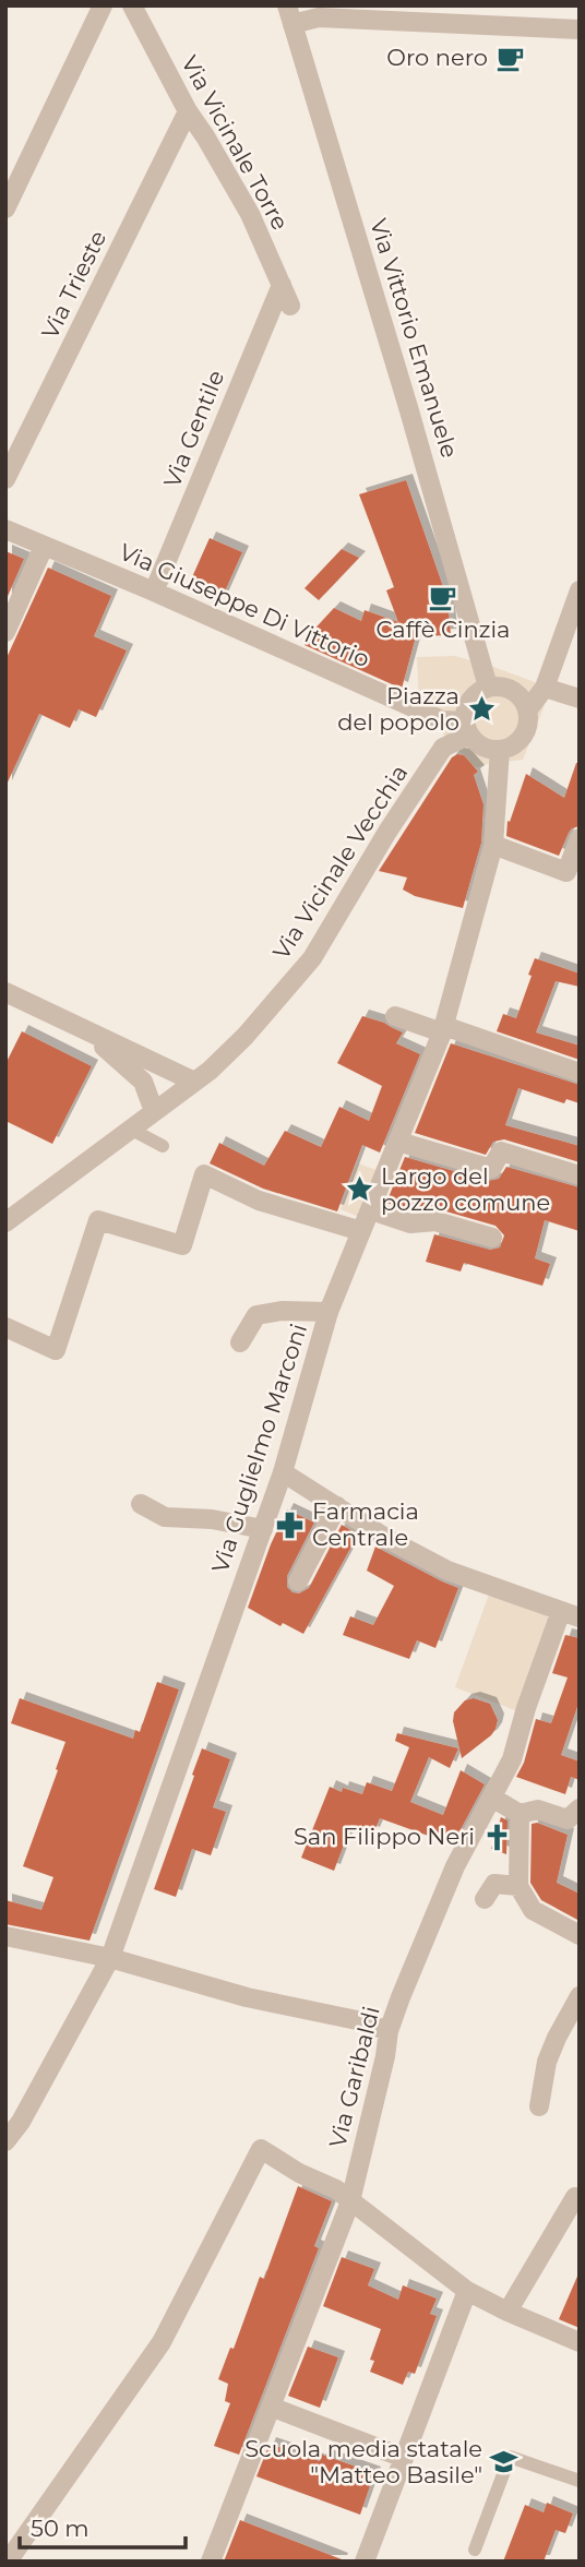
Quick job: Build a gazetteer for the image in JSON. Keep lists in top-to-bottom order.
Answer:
{
  "streets": {
    "street": [
      "Via Vicinale Torre",
      "Via Trieste",
      "Via Vittorio Emanuele",
      "Via Gentile",
      "Via Giuseppe Di Vittorio",
      "Via Vicinale Vecchia",
      "Via Guglielmo Marconi",
      "Via Garibaldi"
    ]
  },
  "crossings": [
    ["Via Vicinale Torre", "Via Trieste"],
    ["Via Vicinale Torre", "Via Gentile"],
    ["Via Vittorio Emanuele", "Via Giuseppe Di Vittorio"],
    ["Via Vittorio Emanuele", "Via Vicinale Vecchia"],
    ["Via Vittorio Emanuele", "Via Guglielmo Marconi"],
    ["Via Gentile", "Via Giuseppe Di Vittorio"],
    ["Via Giuseppe Di Vittorio", "Via Vicinale Vecchia"],
    ["Via Giuseppe Di Vittorio", "Via Guglielmo Marconi"],
    ["Via Vicinale Vecchia", "Via Guglielmo Marconi"]
  ],
  "places": {
    "cafe": ["Oro nero", "Caffè Cinzia"],
    "place": ["Piazza del popolo", "Largo del pozzo comune"],
    "pharmacy": ["Farmacia Centrale"],
    "church": ["San Filippo Neri"],
    "school or university": ["Scuola media statale \"Matteo Basile\""]
  },
  "scale_bar": "50 m"
}
